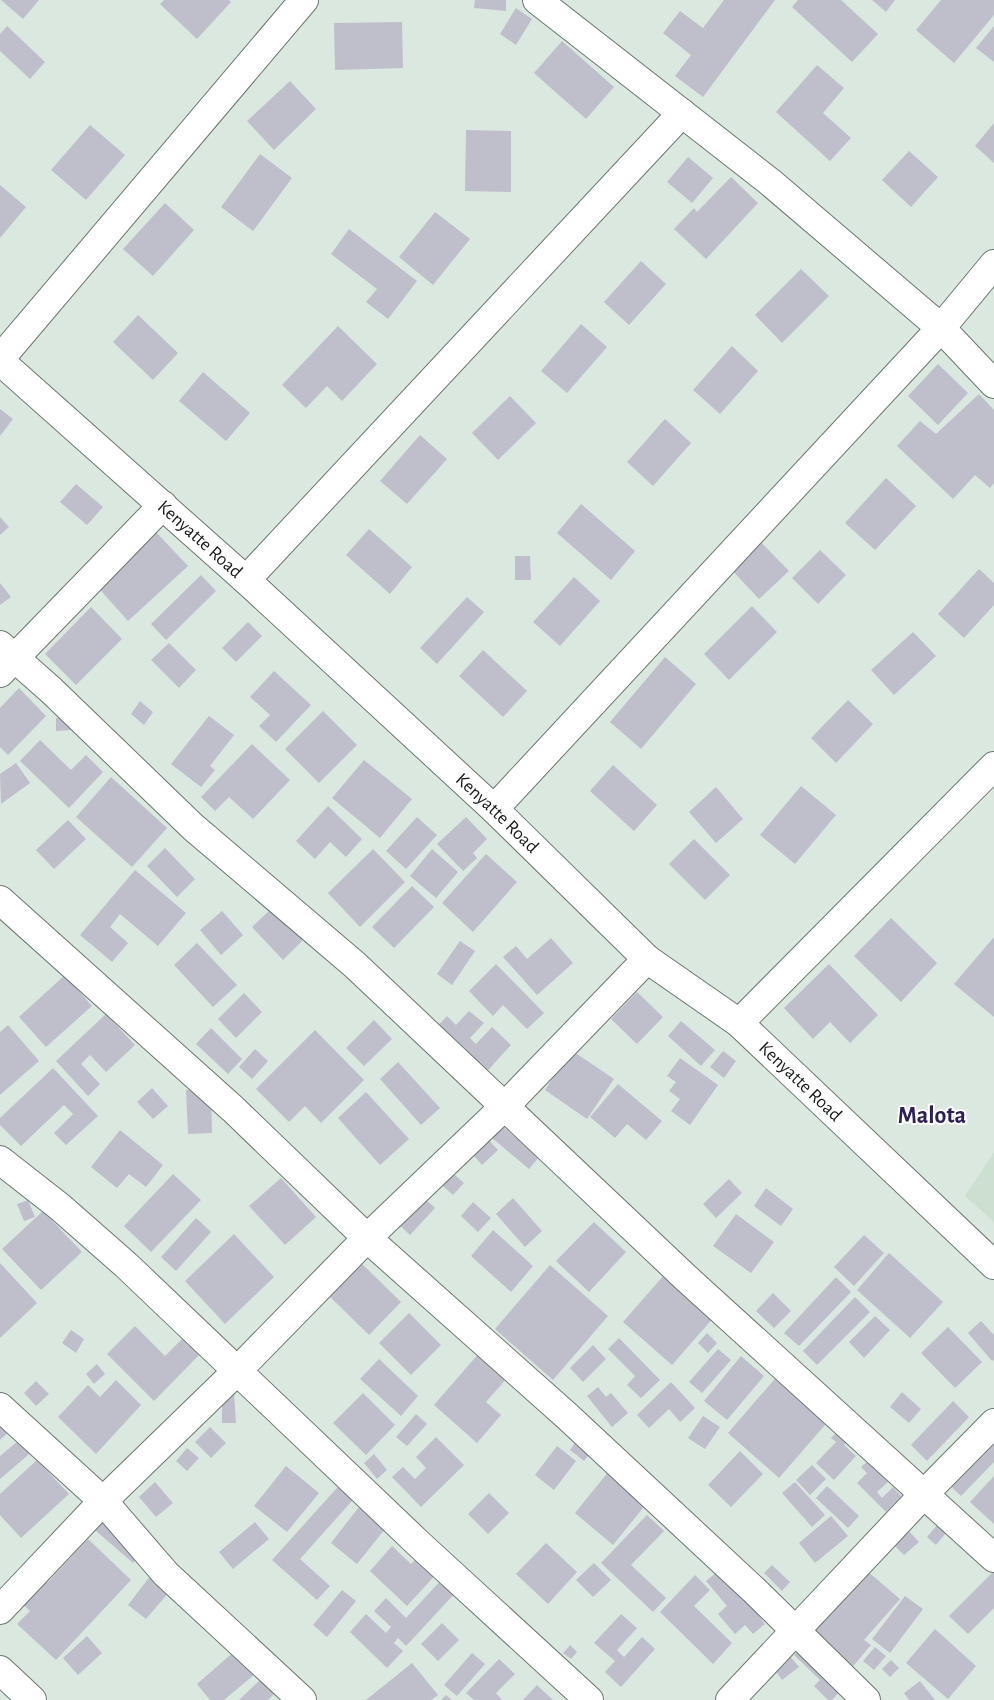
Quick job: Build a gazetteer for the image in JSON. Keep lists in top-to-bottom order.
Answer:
{
  "streets": {
    "street": ["Kenyatte Road"]
  },
  "districts": ["Malota"]
}
